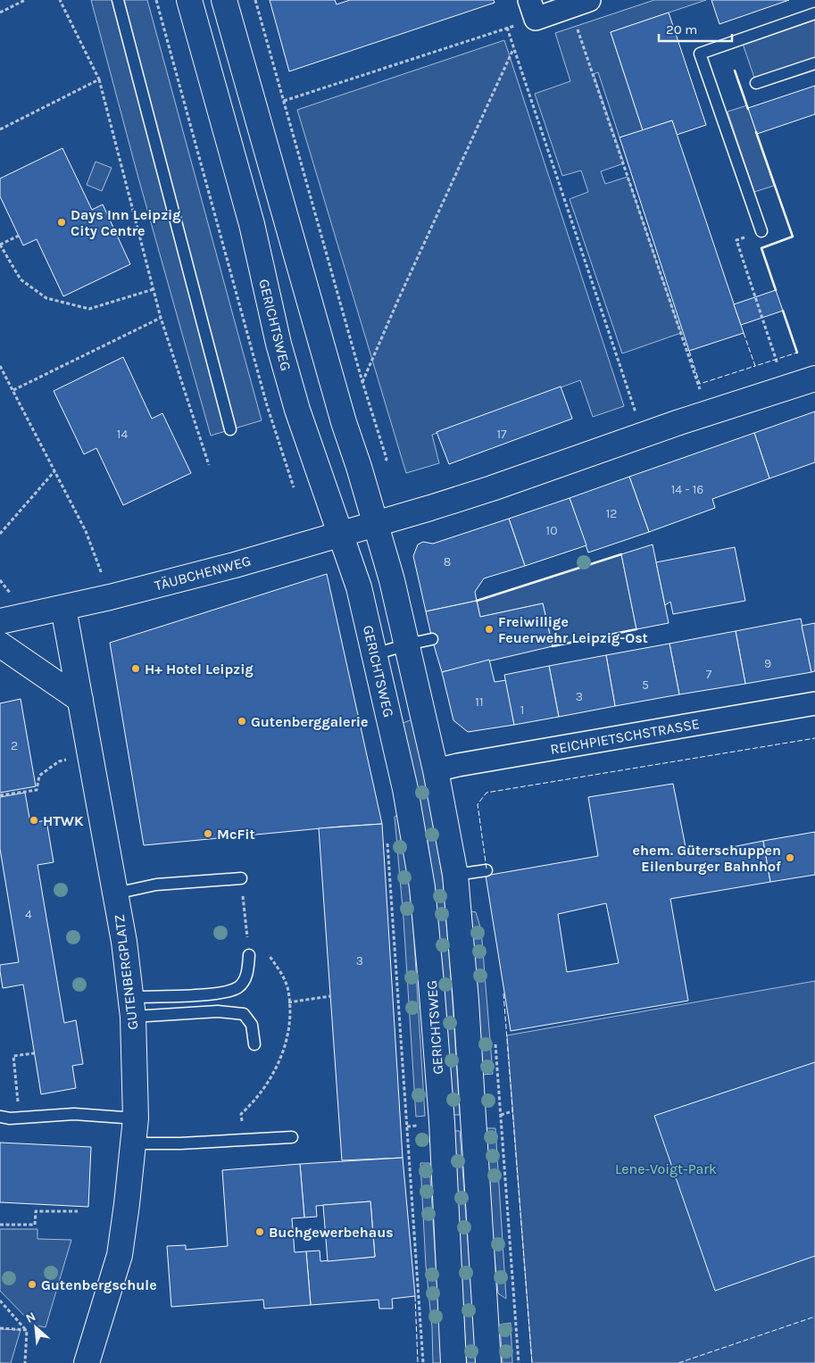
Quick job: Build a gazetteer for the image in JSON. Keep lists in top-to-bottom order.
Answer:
{
  "streets": {
    "main road": ["GERICHTSWEG", "TÄUBCHENWEG", "GUTENBERGPLATZ"],
    "street": ["REICHPIETSCHSTRASSE"]
  },
  "crossings": [
    ["GERICHTSWEG", "TÄUBCHENWEG"],
    ["TÄUBCHENWEG", "GUTENBERGPLATZ"]
  ],
  "parks": ["Lene-Voigt-Park"],
  "places": [
    "Days Inn Leipzig City Centre",
    "Freiwillige Feuerwehr Leipzig-Ost",
    "H+ Hotel Leipzig",
    "Gutenberggalerie",
    "HTWK",
    "McFit",
    "ehem. Güterschuppen Eilenburger Bahnhof",
    "Buchgewerbehaus",
    "Gutenbergschule"
  ],
  "house_numbers": [
    "14",
    "17",
    "14 - 16",
    "12",
    "10",
    "8",
    "9",
    "7",
    "5",
    "3",
    "11",
    "1",
    "2",
    "4",
    "3"
  ],
  "scale_bar": "20 m",
  "north": "top left"
}
